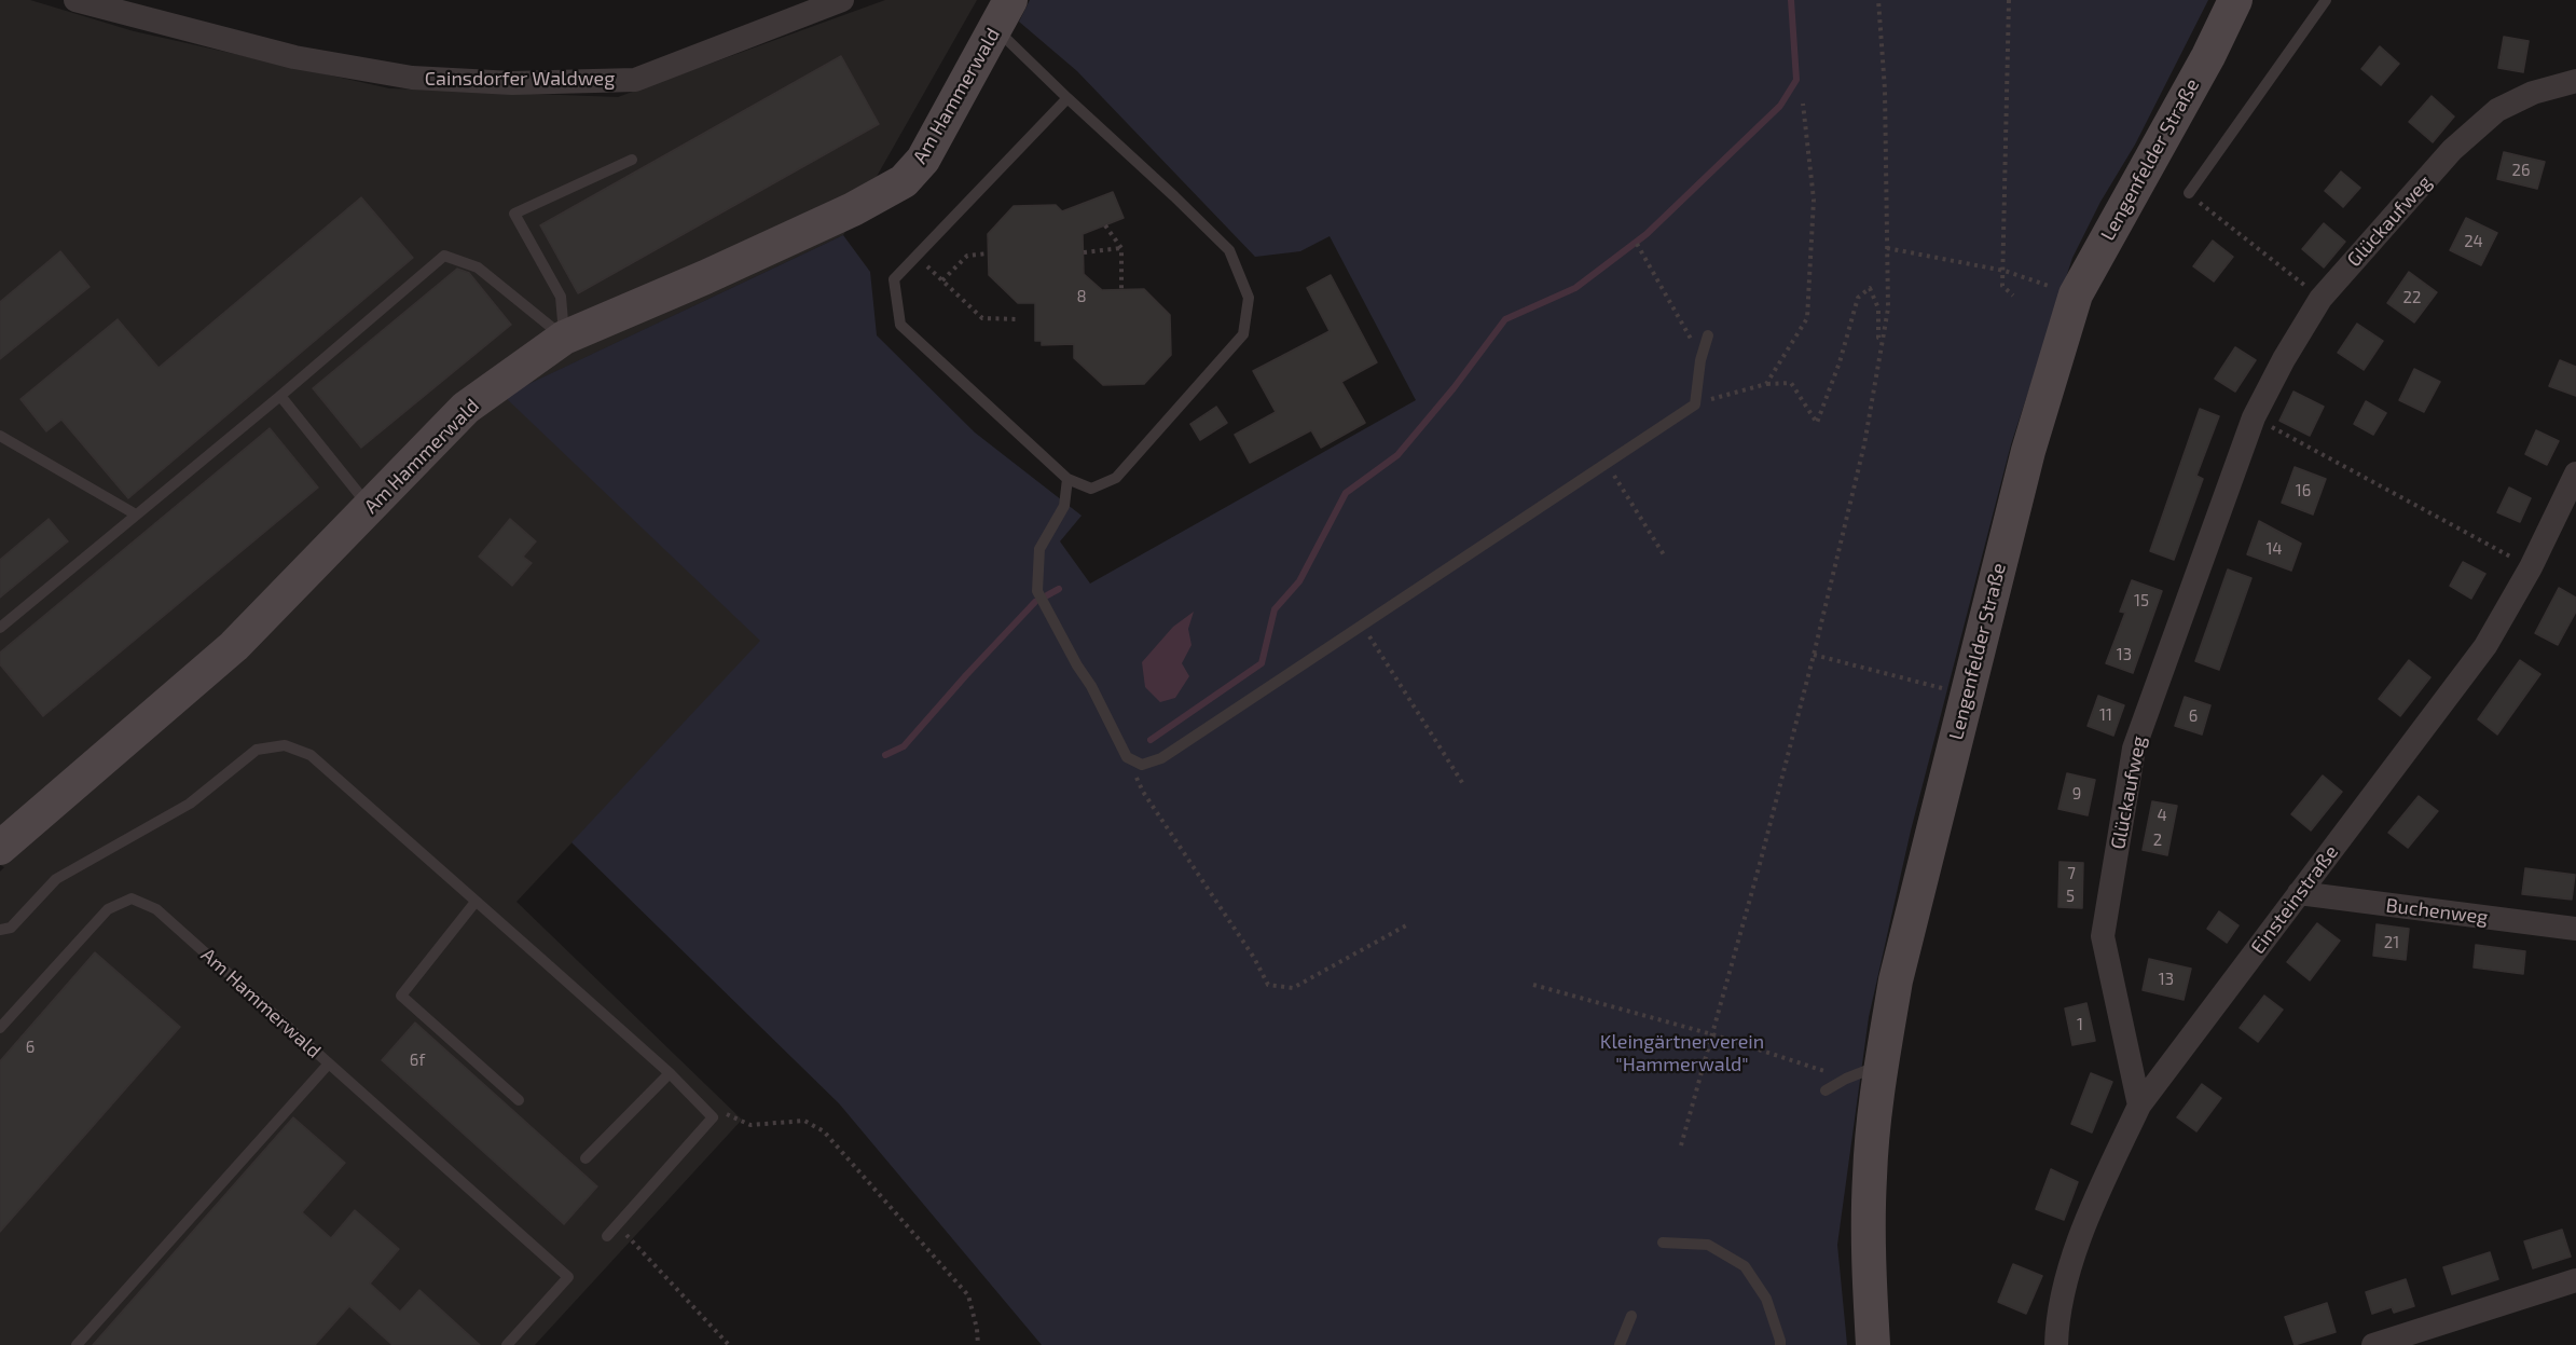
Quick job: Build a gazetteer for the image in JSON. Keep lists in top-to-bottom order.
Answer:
{
  "streets": {
    "main road": ["Am Hammerwald", "Lengenfelder Straße"],
    "street": [
      "Cainsdorfer Waldweg",
      "Glückaufweg",
      "Einsteinstraße",
      "Buchenweg"
    ]
  },
  "crossings": [
    ["Glückaufweg", "Einsteinstraße"],
    ["Einsteinstraße", "Buchenweg"]
  ],
  "parks": ["Kleingärtnerverein \"Hammerwald\""],
  "house_numbers": [
    "26",
    "24",
    "8",
    "22",
    "16",
    "14",
    "15",
    "13",
    "11",
    "6",
    "9",
    "4",
    "2",
    "7",
    "5",
    "21",
    "13",
    "1",
    "6",
    "6f"
  ]
}
